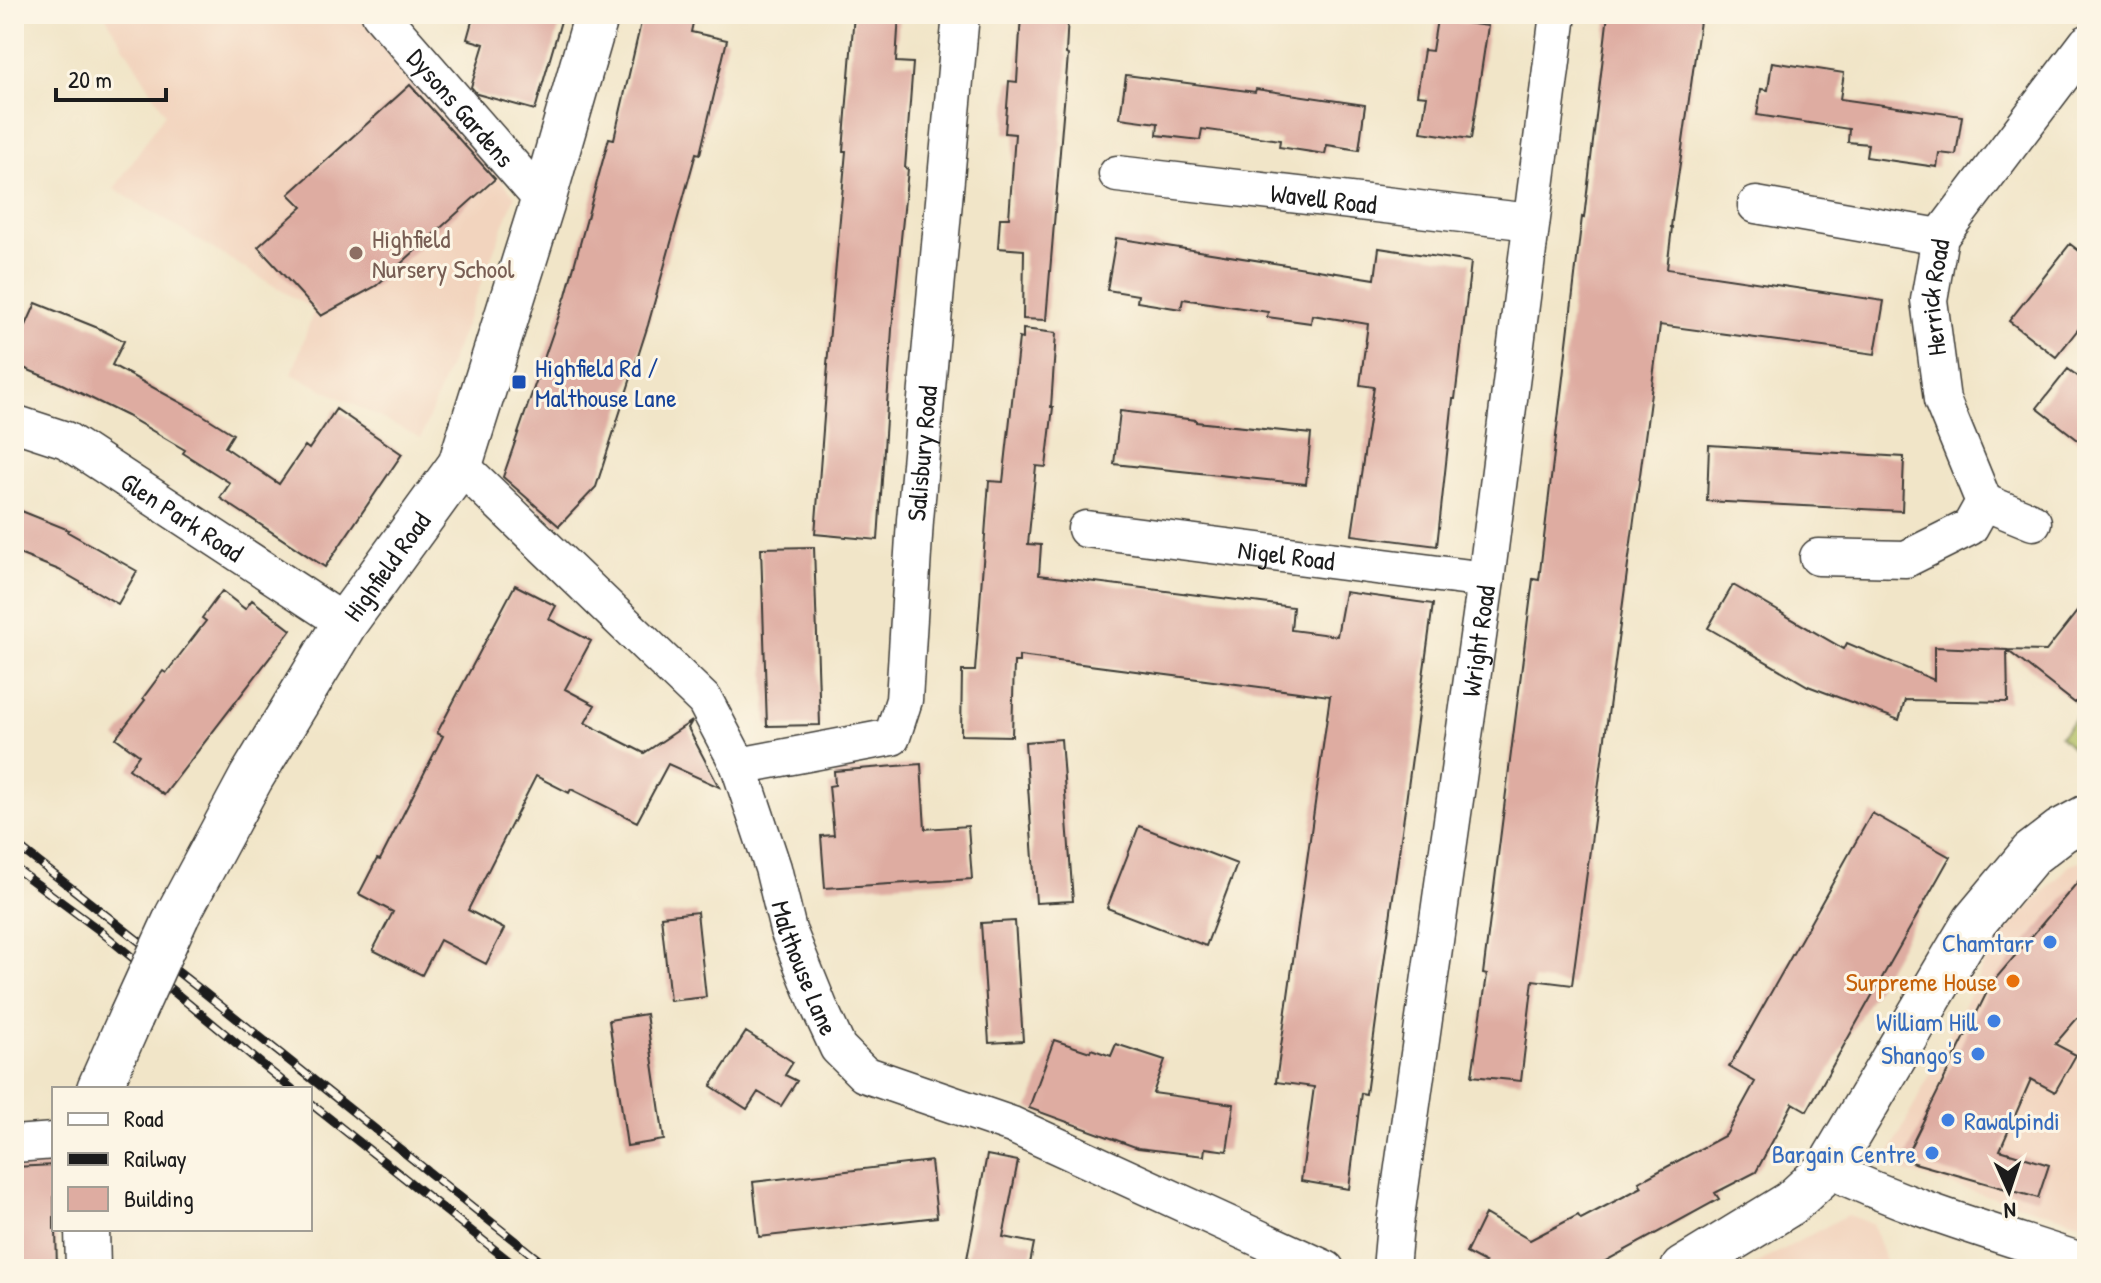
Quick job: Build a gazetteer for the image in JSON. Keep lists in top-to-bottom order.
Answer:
{
  "streets": {
    "main road": ["Highfield Road"],
    "street": [
      "Dysons Gardens",
      "Wavell Road",
      "Herrick Road",
      "Salisbury Road",
      "Glen Park Road",
      "Nigel Road",
      "Wright Road",
      "Malthouse Lane"
    ]
  },
  "crossings": [
    ["Dysons Gardens", "Highfield Road"],
    ["Wavell Road", "Wright Road"],
    ["Salisbury Road", "Malthouse Lane"],
    ["Glen Park Road", "Highfield Road"],
    ["Nigel Road", "Wright Road"],
    ["Highfield Road", "Malthouse Lane"]
  ],
  "places": {
    "other": [
      "Highfield Nursery School",
      "Chamtarr",
      "Surpreme House",
      "William Hill",
      "Shango's",
      "Rawalpindi",
      "Bargain Centre"
    ],
    "transit": ["Highfield Rd / Malthouse Lane"]
  },
  "legend": ["Road", "Railway", "Building"],
  "scale_bar": "20 m",
  "north": "bottom"
}
